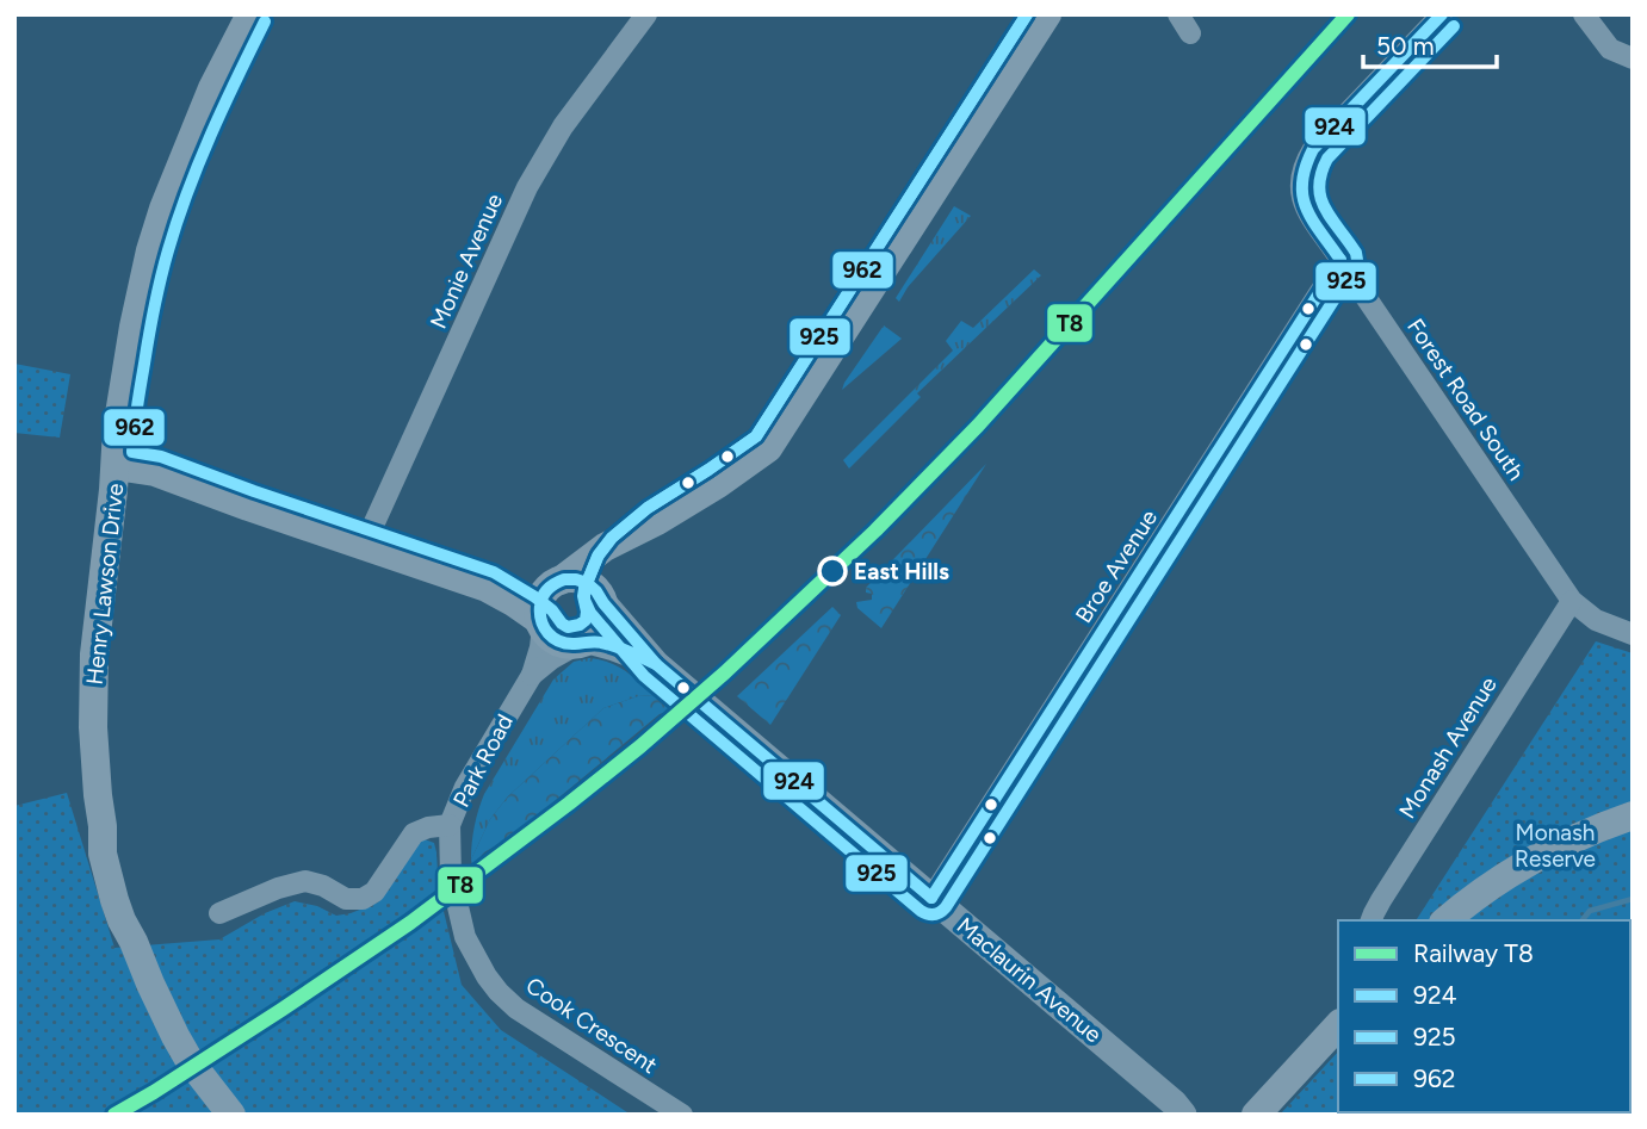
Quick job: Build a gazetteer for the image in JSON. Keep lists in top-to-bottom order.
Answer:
{
  "streets": {
    "main road": ["Henry Lawson Drive"],
    "street": [
      "Monie Avenue",
      "Forest Road South",
      "Broe Avenue",
      "Monash Avenue",
      "Park Road",
      "Maclaurin Avenue",
      "Cook Crescent"
    ]
  },
  "crossings": [
    ["Forest Road South", "Broe Avenue"],
    ["Forest Road South", "Monash Avenue"],
    ["Broe Avenue", "Maclaurin Avenue"],
    ["Park Road", "Maclaurin Avenue"],
    ["Park Road", "Cook Crescent"]
  ],
  "parks": ["Monash Reserve"],
  "places": ["East Hills"],
  "lines": [
    "rail line T8",
    "transit line 924",
    "transit line 925",
    "transit line 962"
  ],
  "legend": [
    "Railway T8",
    "924",
    "925",
    "962"
  ],
  "scale_bar": "50 m"
}
